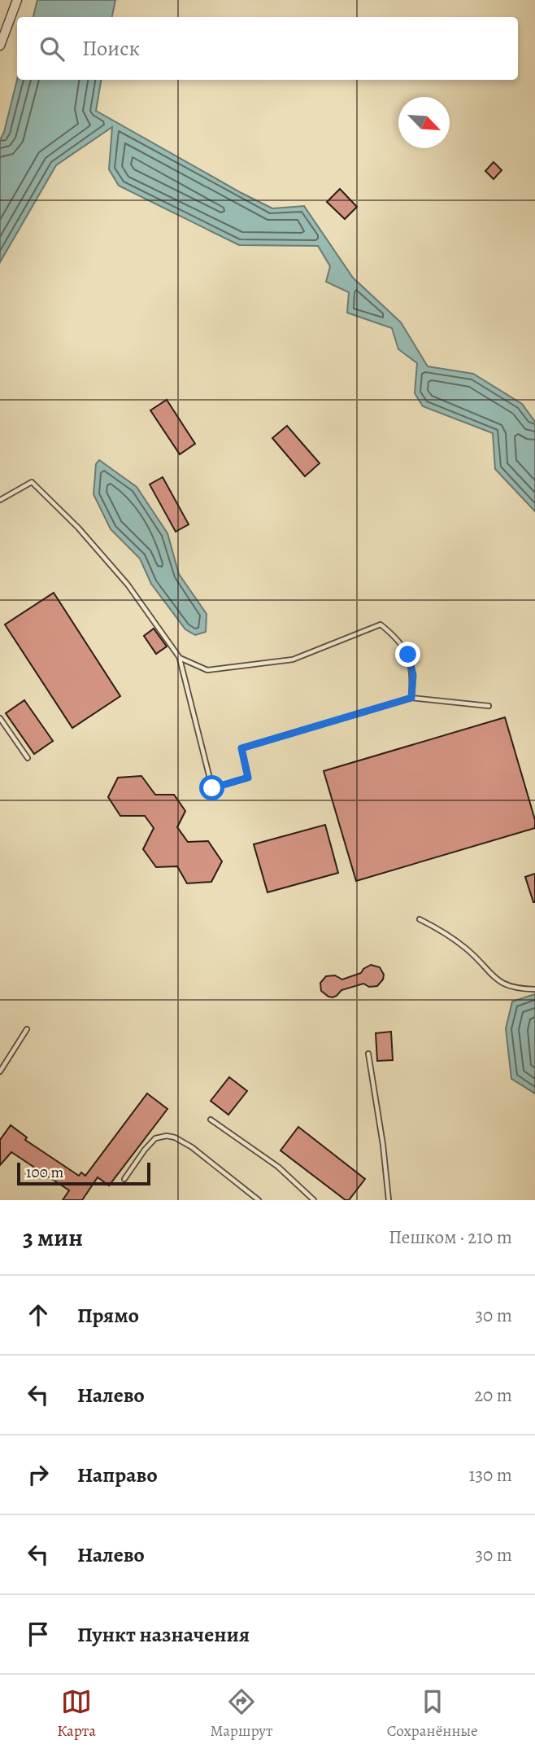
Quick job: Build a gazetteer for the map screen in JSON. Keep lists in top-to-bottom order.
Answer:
{
  "scale_bar": "100 m",
  "north": "bottom right",
  "page": {
    "search": "Поиск",
    "scale": "100 m",
    "heading": ["3 мин", "Пешком · 210 m"],
    "list": [
      ["Прямо", "30 m"],
      ["Налево", "20 m"],
      ["Направо", "130 m"],
      ["Налево", "30 m"],
      "Пункт назначения"
    ],
    "nav": ["Карта", "Маршрут", "Сохранённые"]
  }
}
